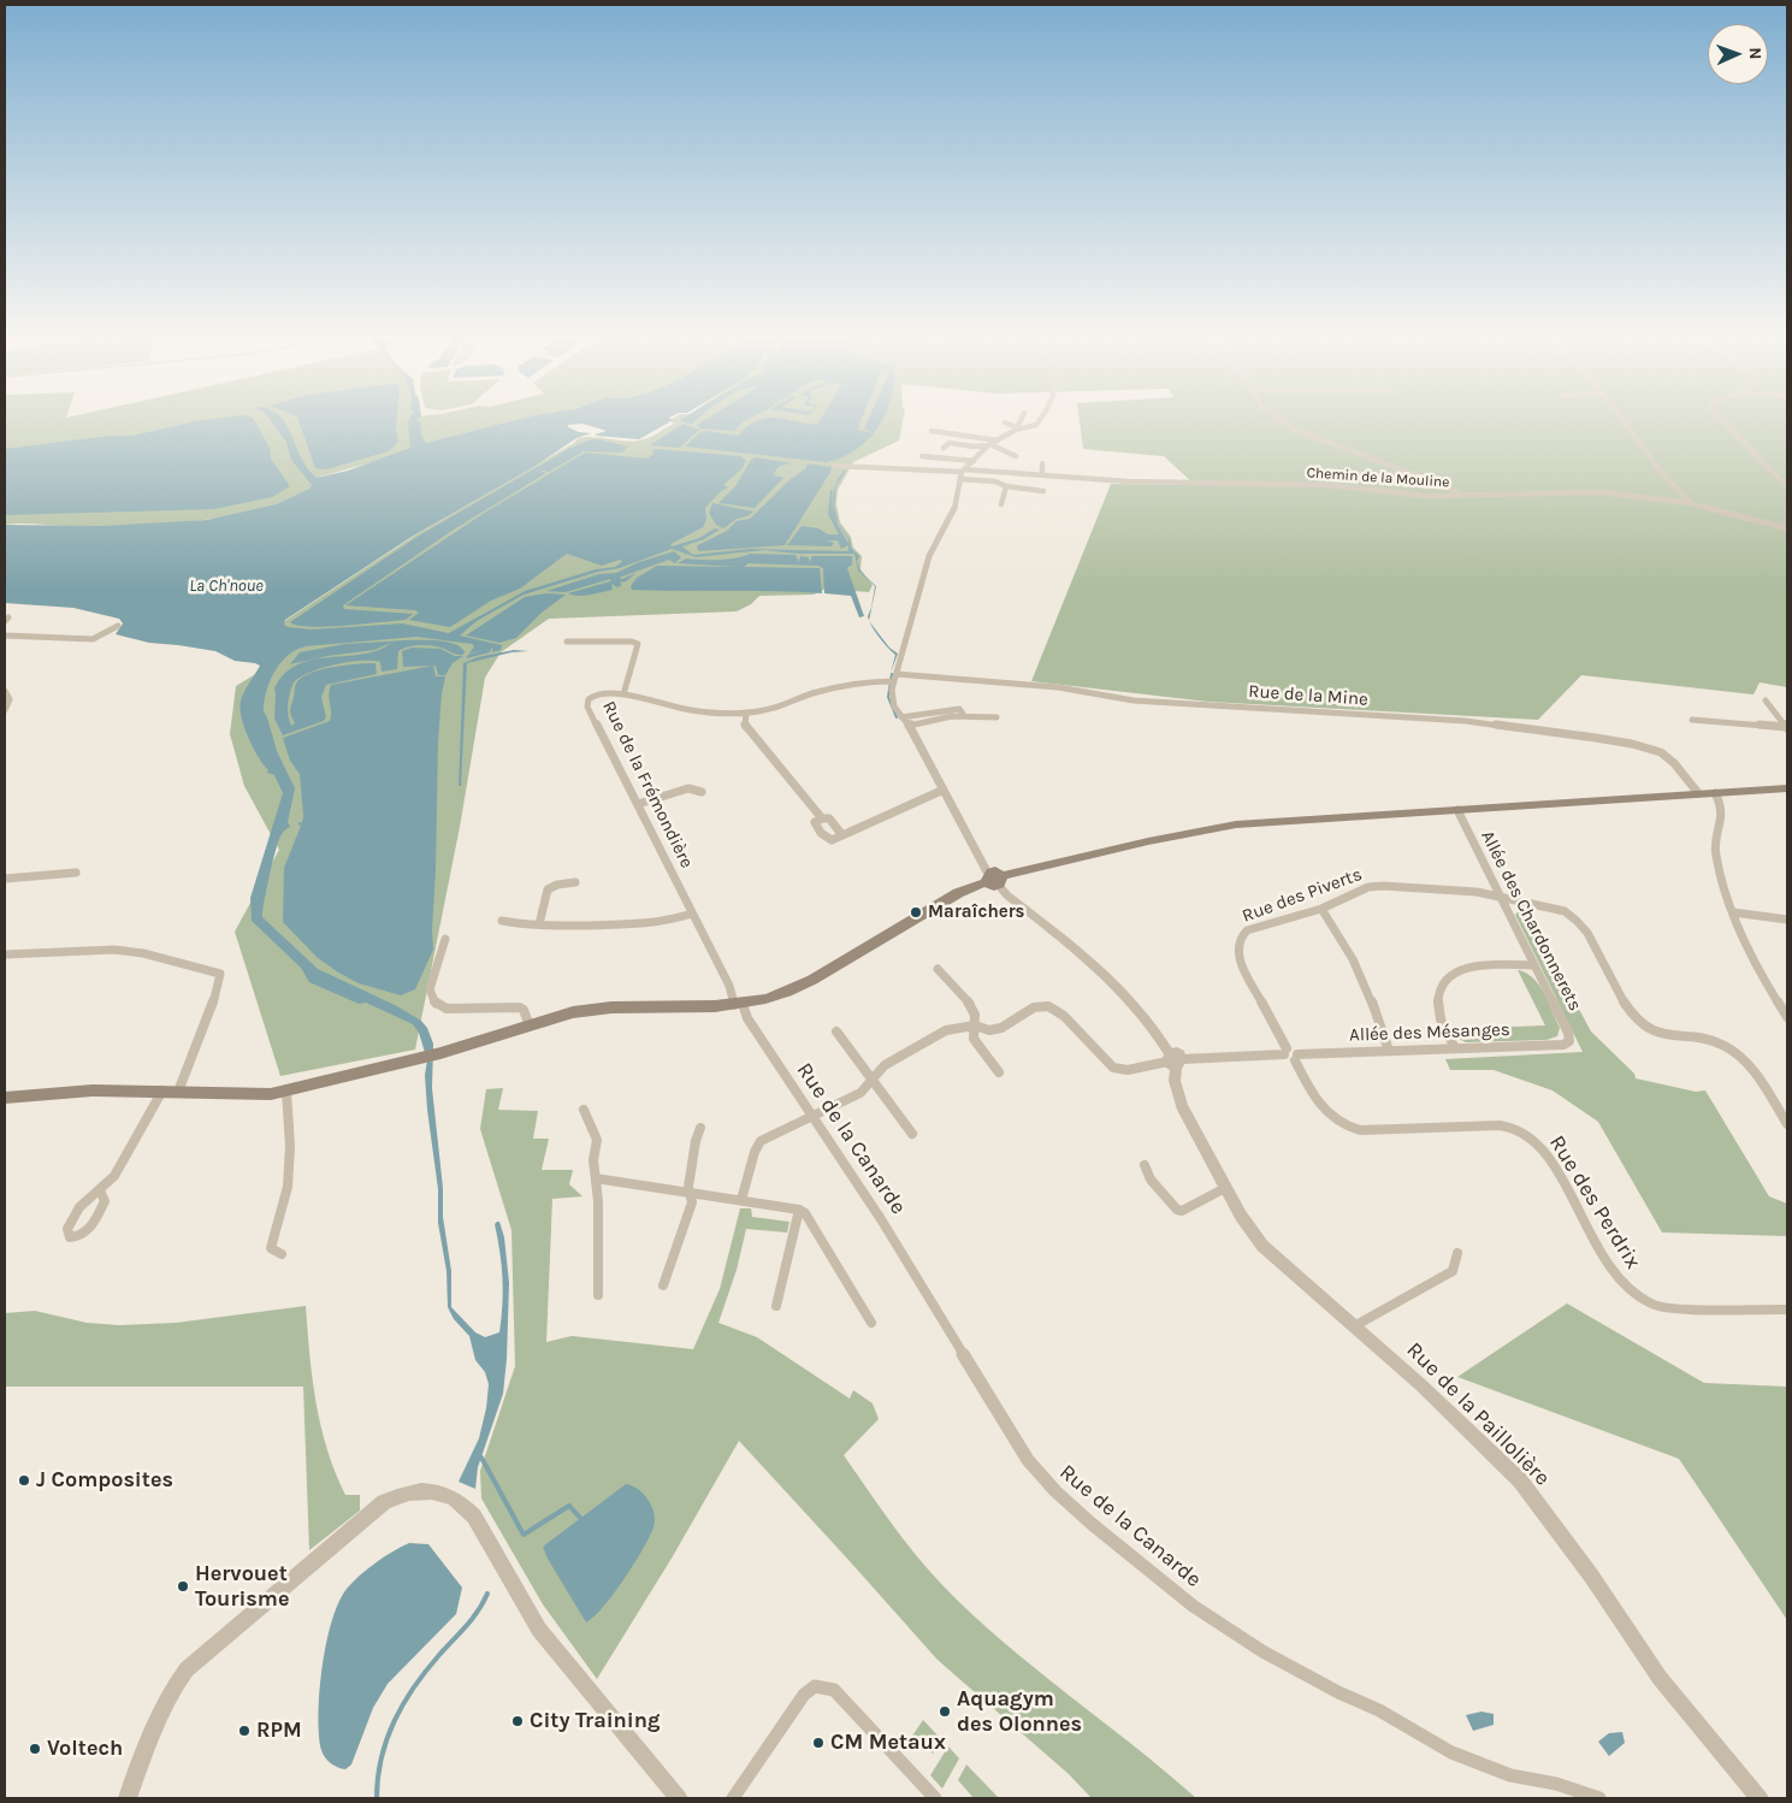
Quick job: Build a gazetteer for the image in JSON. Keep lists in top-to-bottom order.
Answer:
{
  "streets": {
    "street": [
      "Chemin de la Mouline",
      "Rue de la Mine",
      "Rue de la Frémondière",
      "Rue des Piverts",
      "Allée des Chardonnerets",
      "Allée des Mésanges",
      "Rue de la Canarde",
      "Rue des Perdrix",
      "Rue de la Paillolière"
    ]
  },
  "crossings": [
    ["Rue de la Mine", "Rue de la Frémondière"],
    ["Rue de la Frémondière", "Rue de la Canarde"],
    ["Rue des Piverts", "Allée des Chardonnerets"],
    ["Allée des Chardonnerets", "Allée des Mésanges"],
    ["Allée des Mésanges", "Rue des Perdrix"]
  ],
  "water": ["La Ch'noue"],
  "places": [
    "Maraîchers",
    "J Composites",
    "Hervouet Tourisme",
    "Aquagym des Olonnes",
    "City Training",
    "RPM",
    "CM Metaux",
    "Voltech"
  ],
  "north": "right"
}
